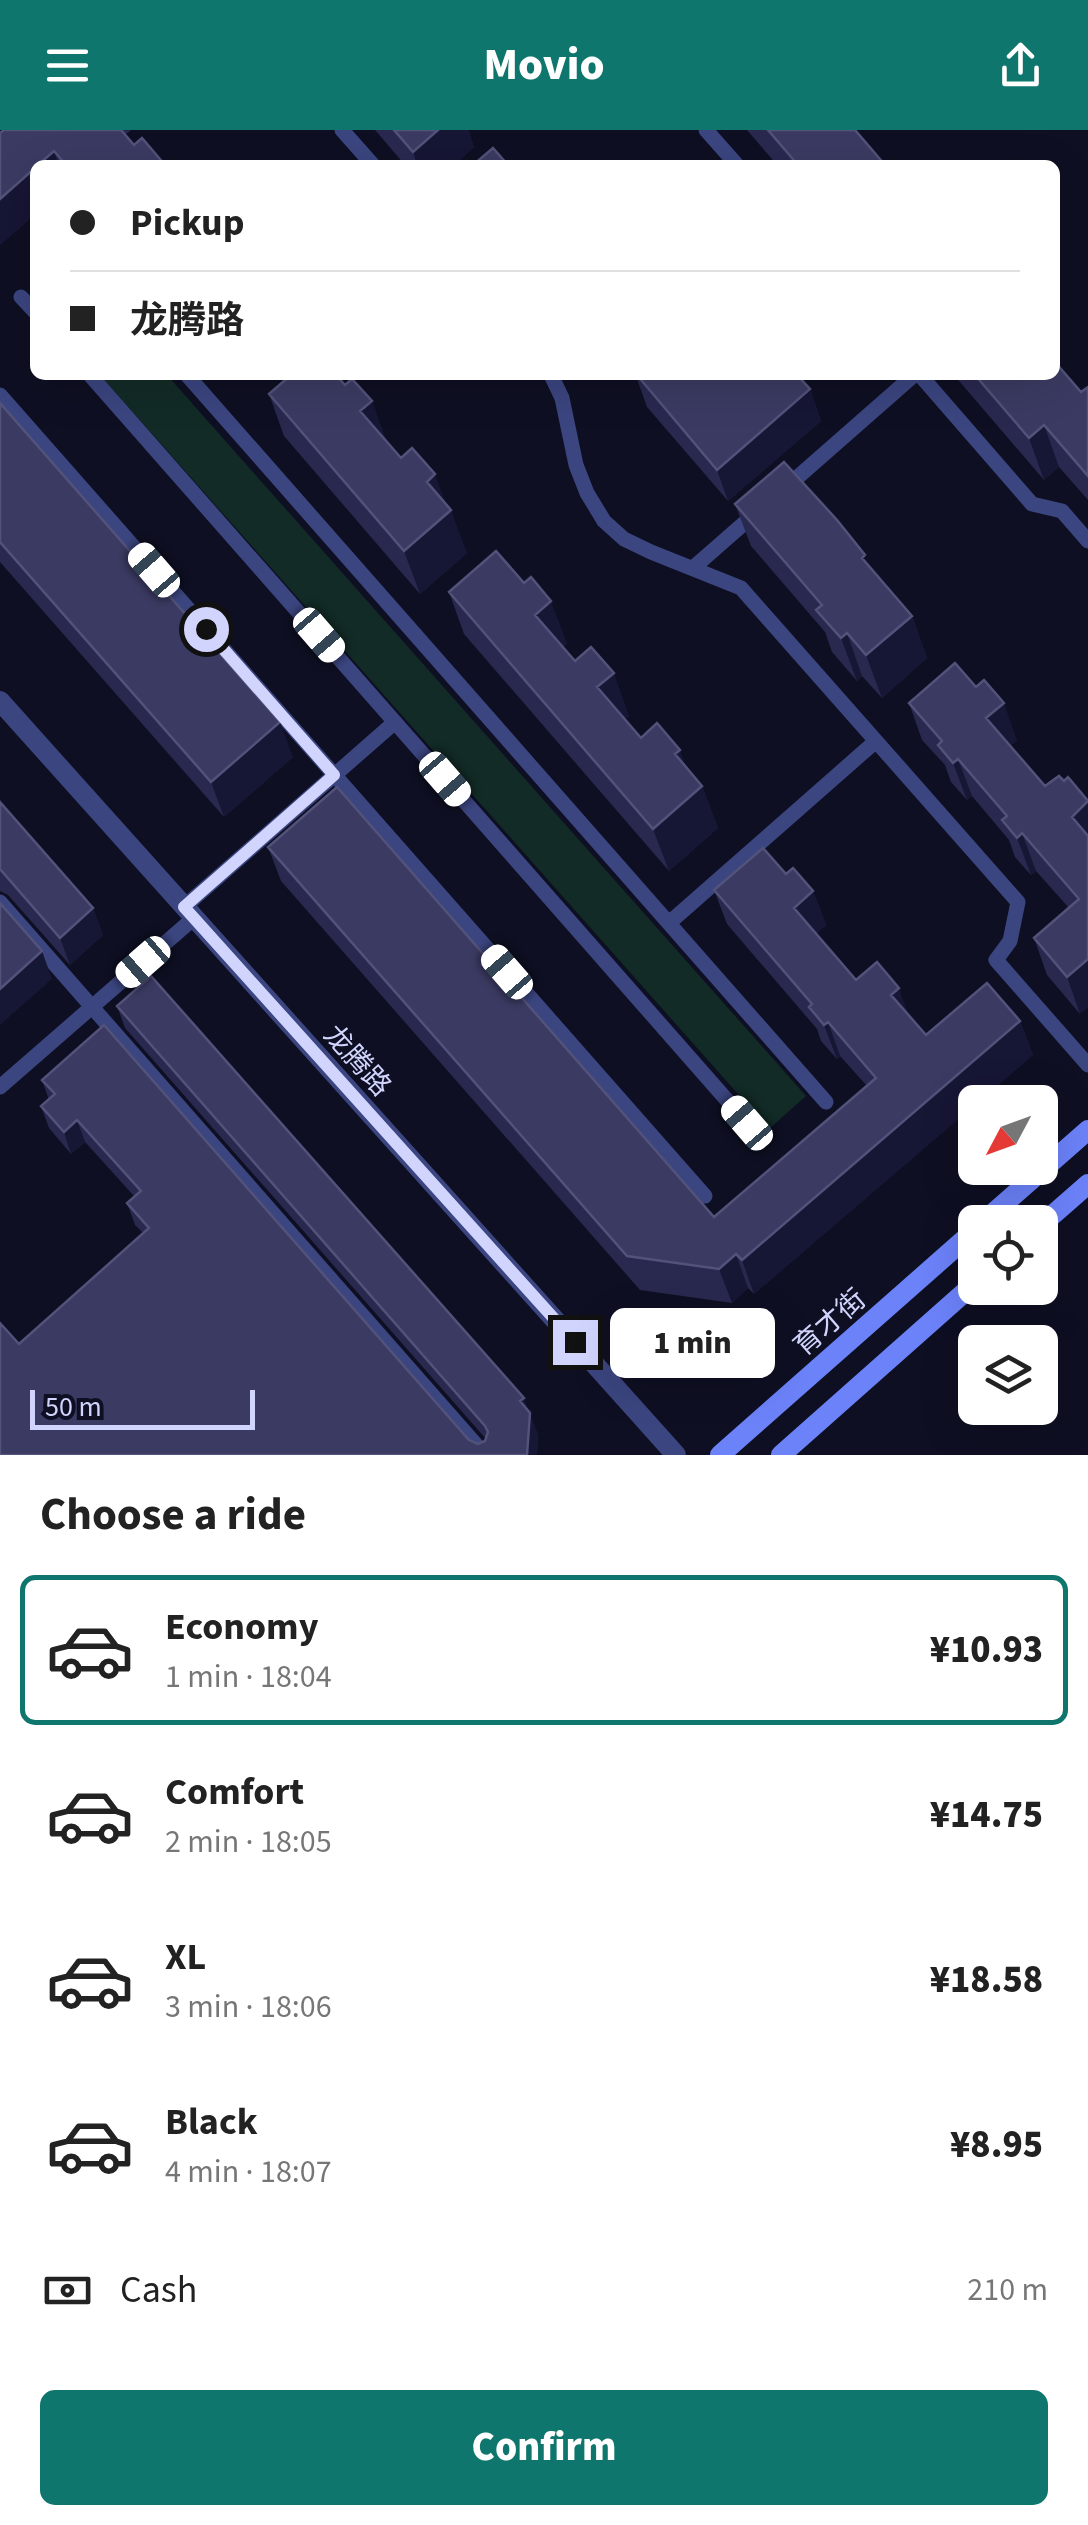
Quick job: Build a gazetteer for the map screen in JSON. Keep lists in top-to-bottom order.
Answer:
{
  "streets": {
    "street": ["龙腾路", "育才街"]
  },
  "scale_bar": "50 m",
  "north": "bottom left",
  "page": {
    "header": "Movio",
    "banner": ["Pickup", "龙腾路"],
    "bubble": "1 min",
    "scale": "50 m",
    "heading": "Choose a ride",
    "list": [
      {
        "name": "Economy",
        "note": "1 min · 18:04",
        "value": "¥10.93"
      },
      {
        "name": "Comfort",
        "note": "2 min · 18:05",
        "value": "¥14.75"
      },
      {
        "name": "XL",
        "note": "3 min · 18:06",
        "value": "¥18.58"
      },
      {
        "name": "Black",
        "note": "4 min · 18:07",
        "value": "¥8.95"
      }
    ],
    "pay": ["Cash", "210 m"],
    "buttons": "Confirm"
  }
}
